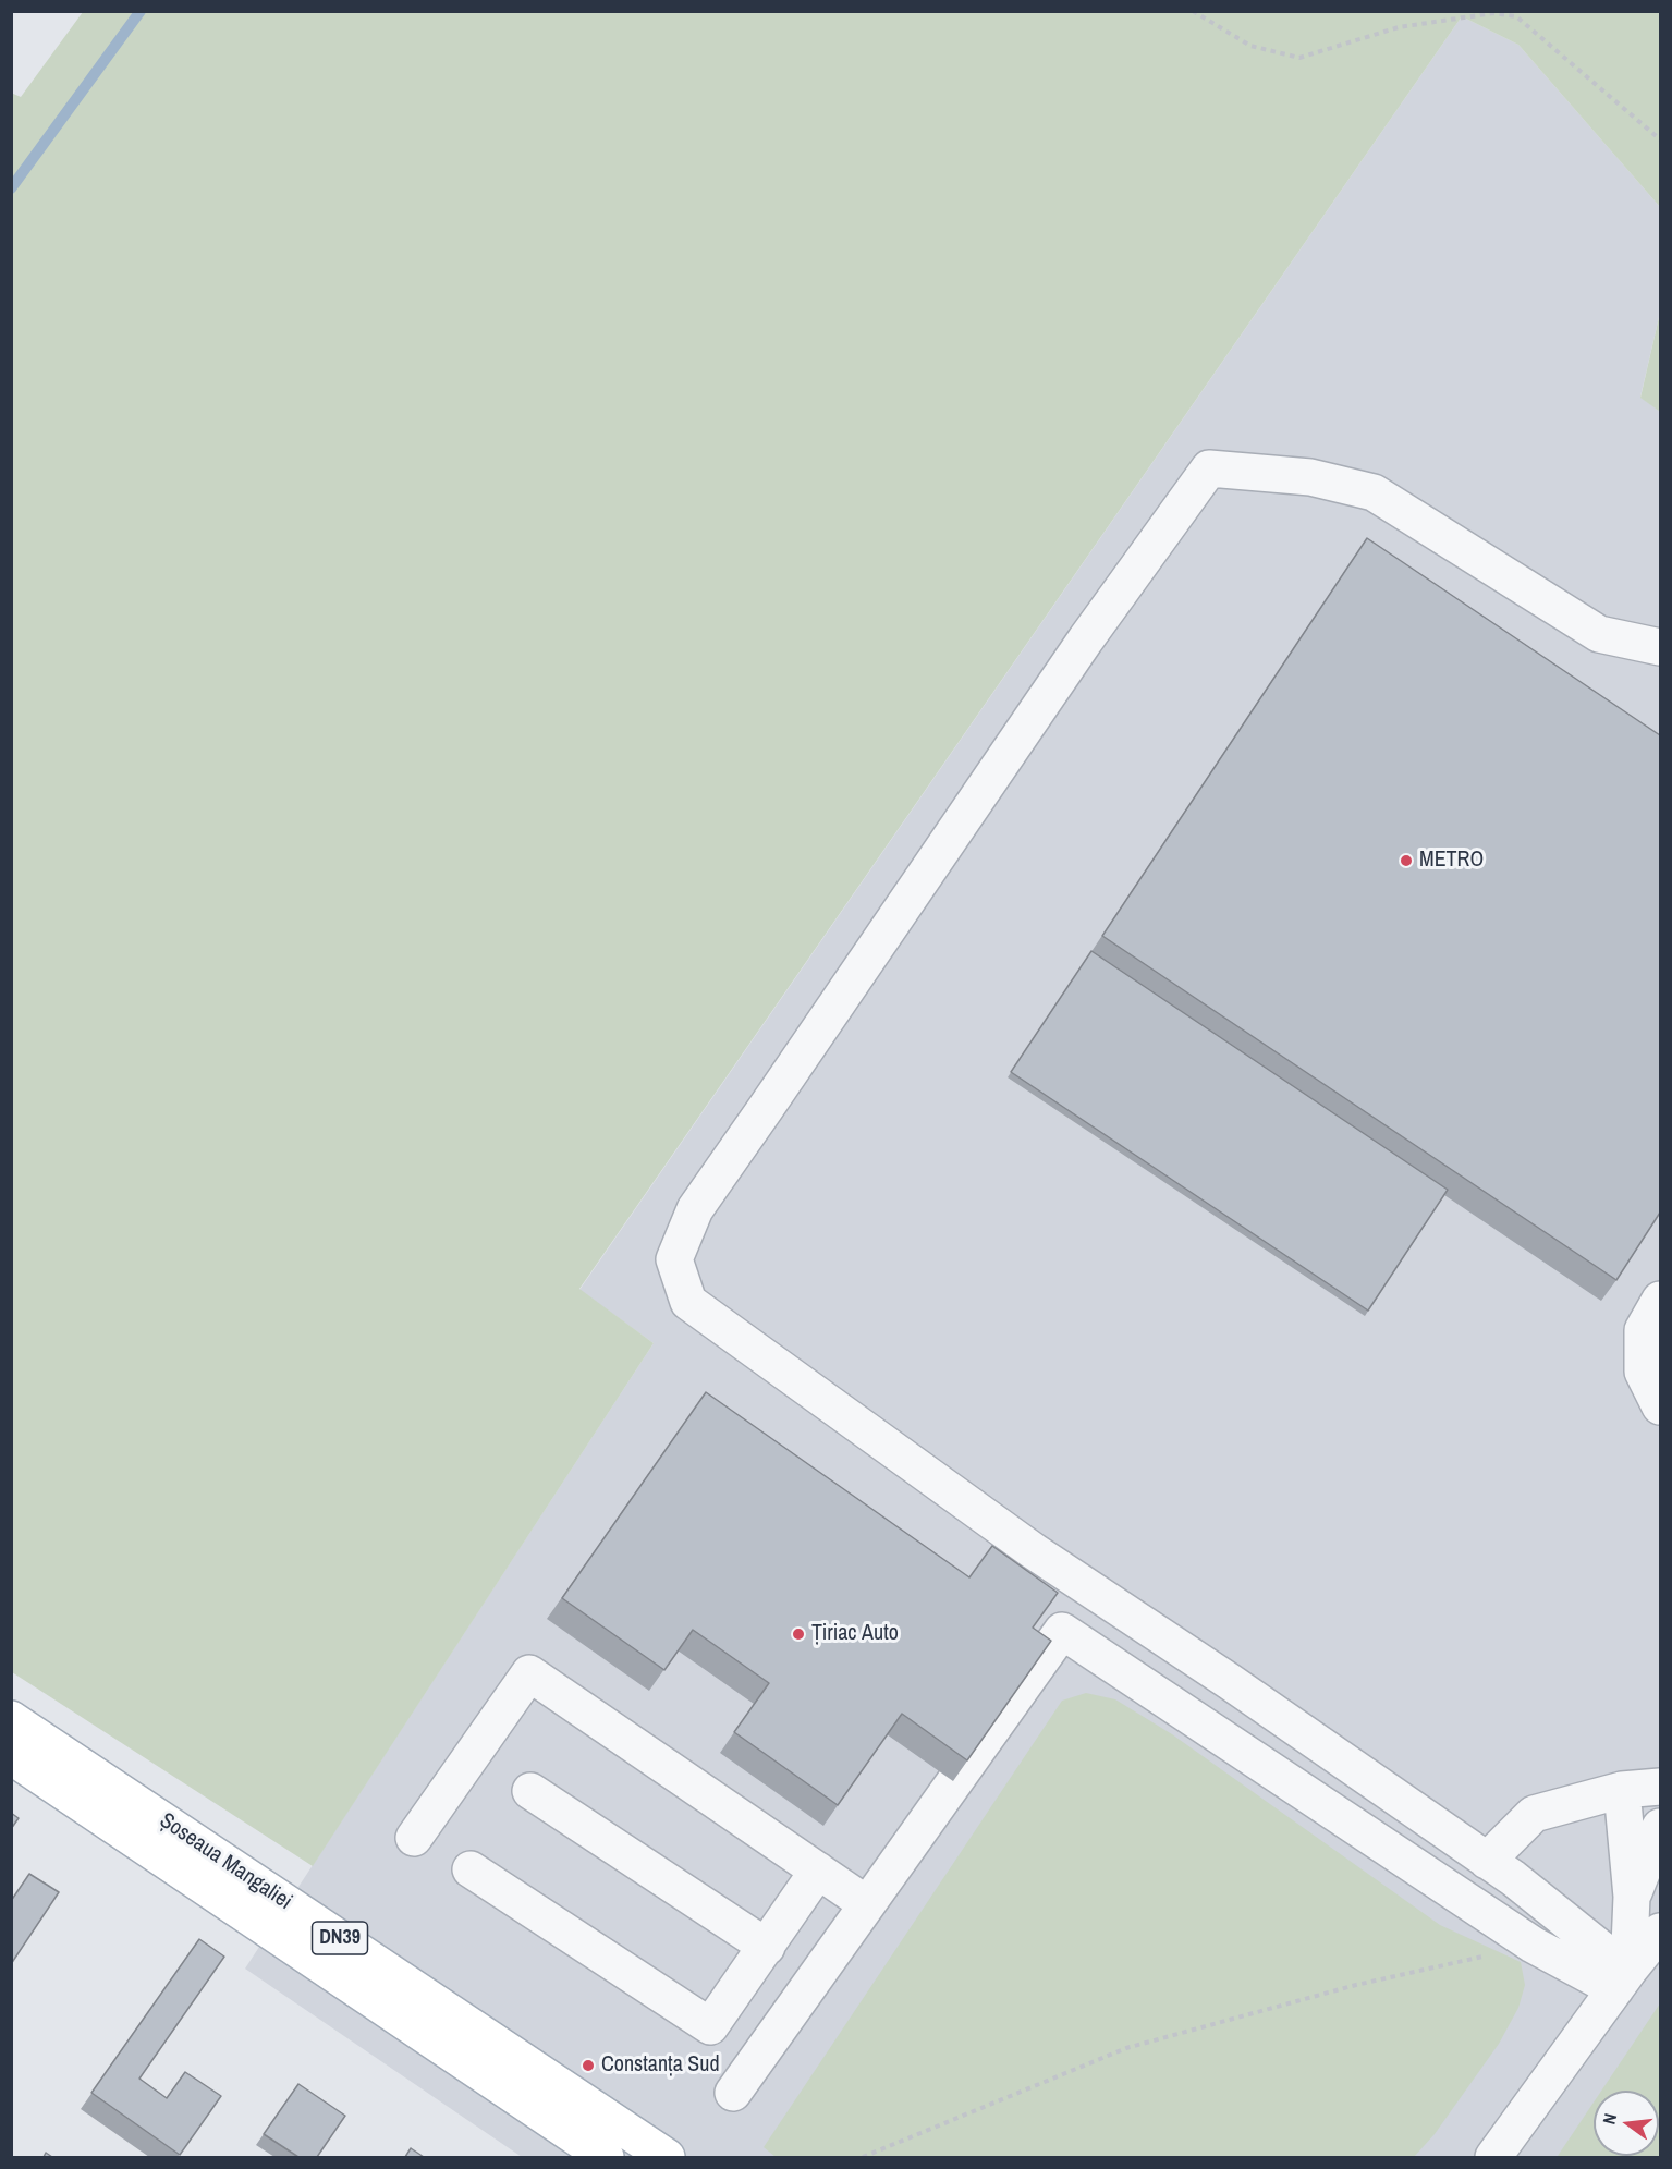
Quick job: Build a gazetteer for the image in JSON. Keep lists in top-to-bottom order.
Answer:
{
  "streets": {
    "main road": ["Șoseaua Mangaliei", "DN39"]
  },
  "places": ["METRO", "Țiriac Auto", "Constanța Sud"],
  "north": "left"
}
